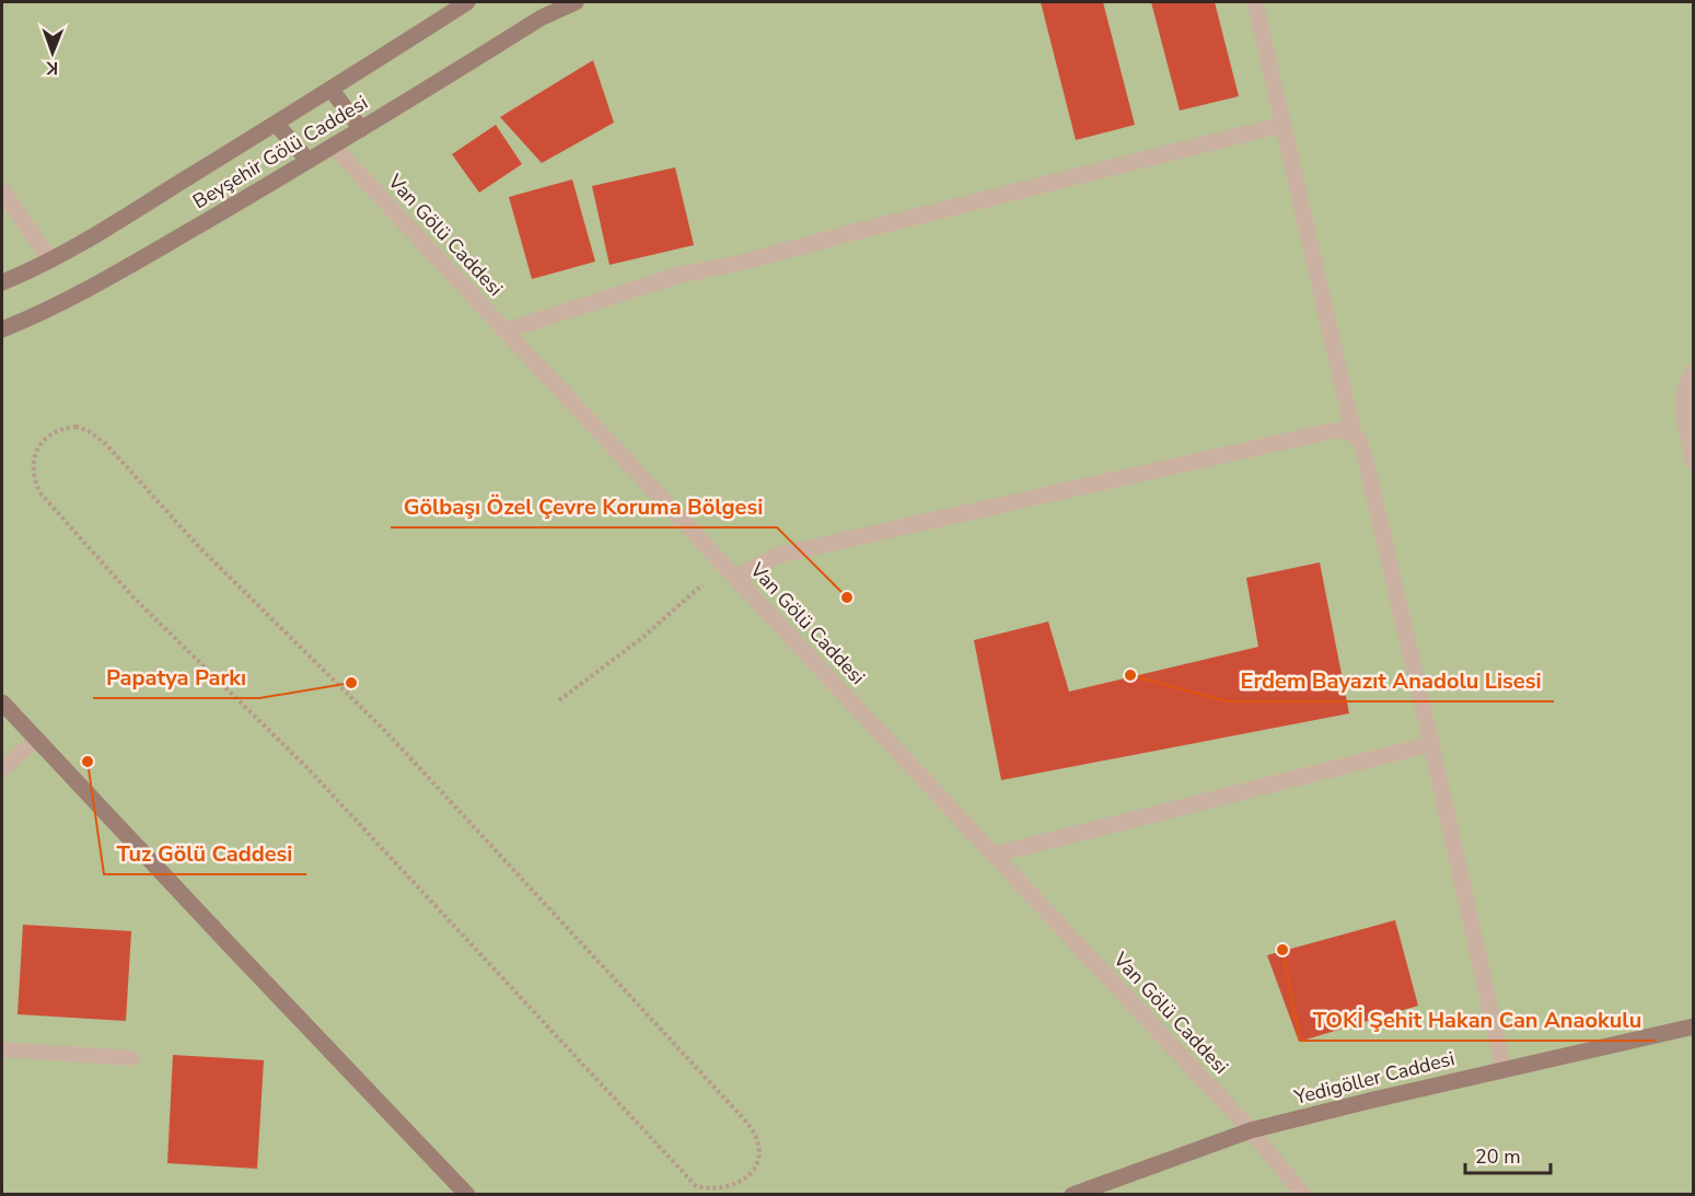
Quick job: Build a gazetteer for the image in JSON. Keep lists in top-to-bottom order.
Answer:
{
  "streets": {
    "main road": ["Beyşehir Gölü Caddesi", "Yedigöller Caddesi"],
    "street": ["Van Gölü Caddesi"]
  },
  "crossings": [
    ["Beyşehir Gölü Caddesi", "Van Gölü Caddesi"],
    ["Van Gölü Caddesi", "Yedigöller Caddesi"]
  ],
  "places": [
    "Gölbaşı Özel Çevre Koruma Bölgesi",
    "Erdem Bayazıt Anadolu Lisesi",
    "Papatya Parkı",
    "Tuz Gölü Caddesi",
    "TOKİ Şehit Hakan Can Anaokulu"
  ],
  "scale_bar": "20 m",
  "north": "bottom"
}
